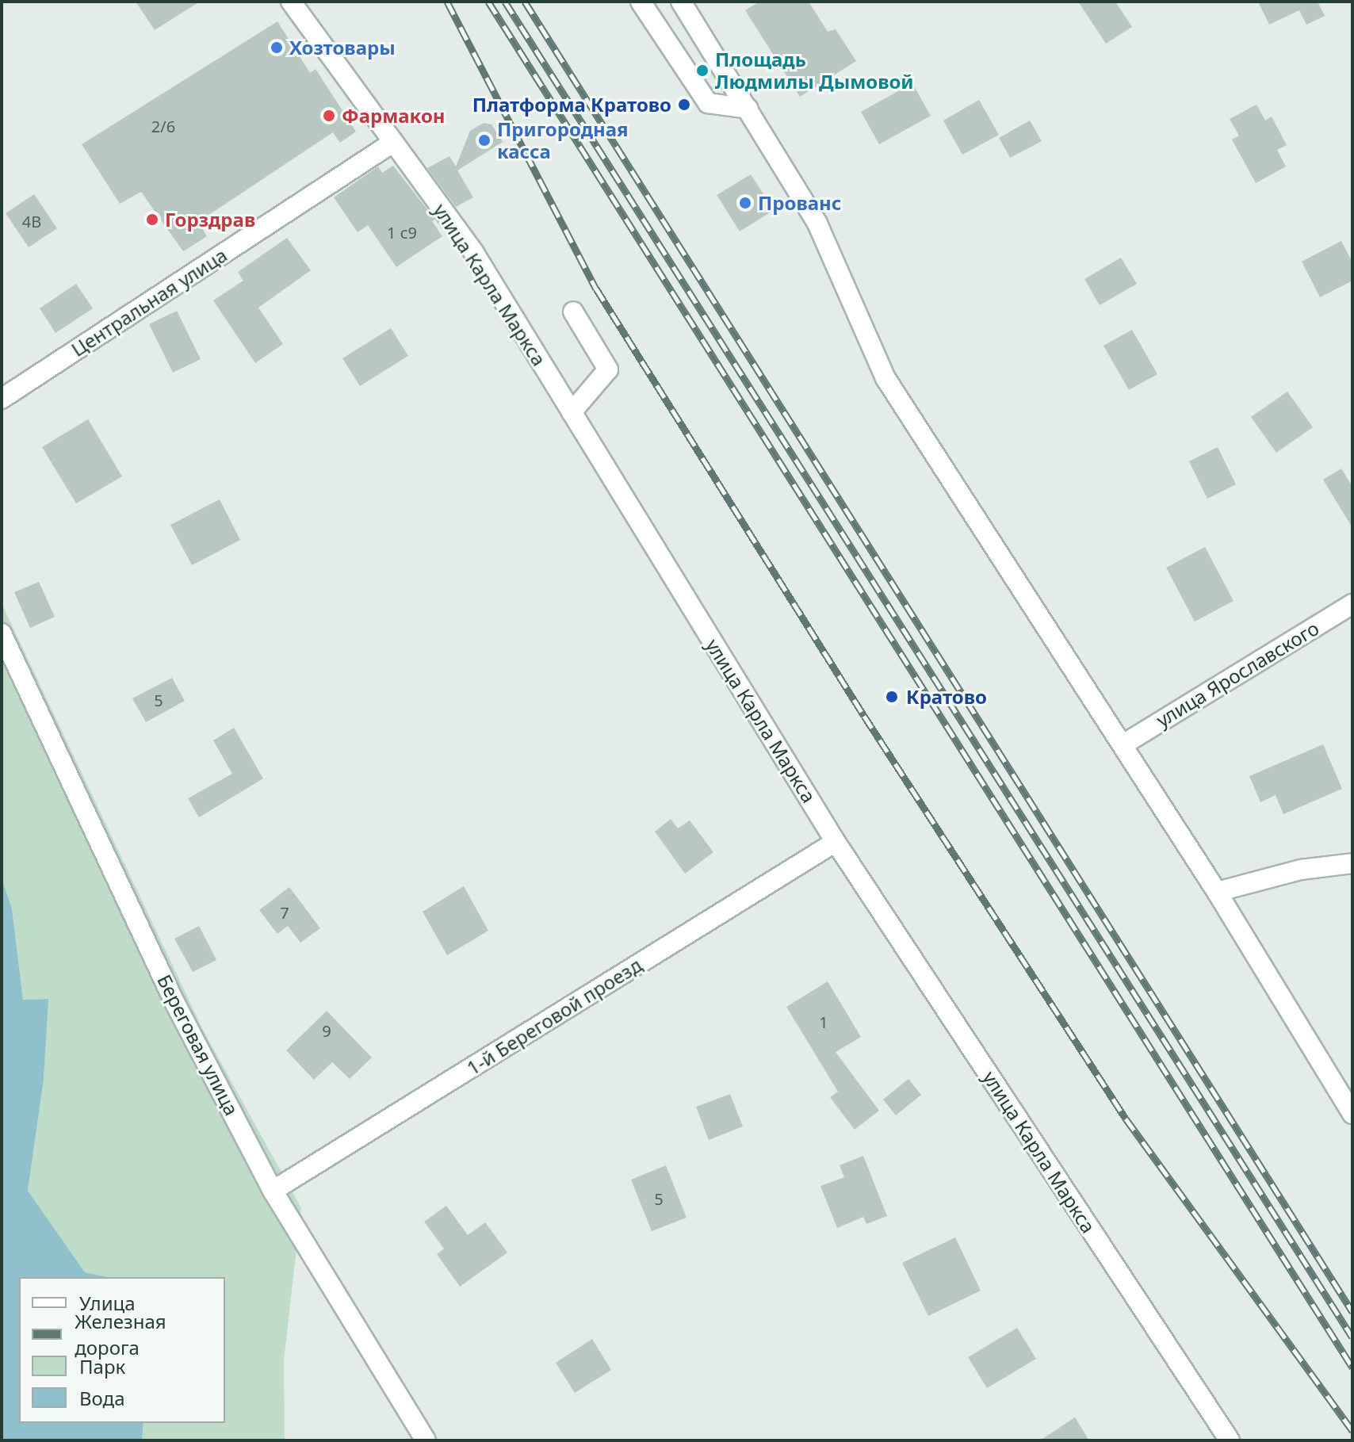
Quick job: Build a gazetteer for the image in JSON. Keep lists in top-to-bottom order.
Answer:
{
  "streets": {
    "street": [
      "улица Карла Маркса",
      "Центральная улица",
      "улица Ярославского",
      "1-й Береговой проезд",
      "Береговая улица"
    ]
  },
  "crossings": [
    ["улица Карла Маркса", "Центральная улица"],
    ["улица Карла Маркса", "1-й Береговой проезд"],
    ["1-й Береговой проезд", "Береговая улица"]
  ],
  "places": [
    "Хозтовары",
    "Площадь Людмилы Дымовой",
    "Платформа Кратово",
    "Фармакон",
    "Пригородная касса",
    "Прованс",
    "Горздрав",
    "Кратово"
  ],
  "house_numbers": [
    "2/6",
    "4В",
    "1 с9",
    "5",
    "7",
    "1",
    "9",
    "5"
  ],
  "legend": [
    "Улица",
    "Железная дорога",
    "Парк",
    "Вода"
  ]
}
